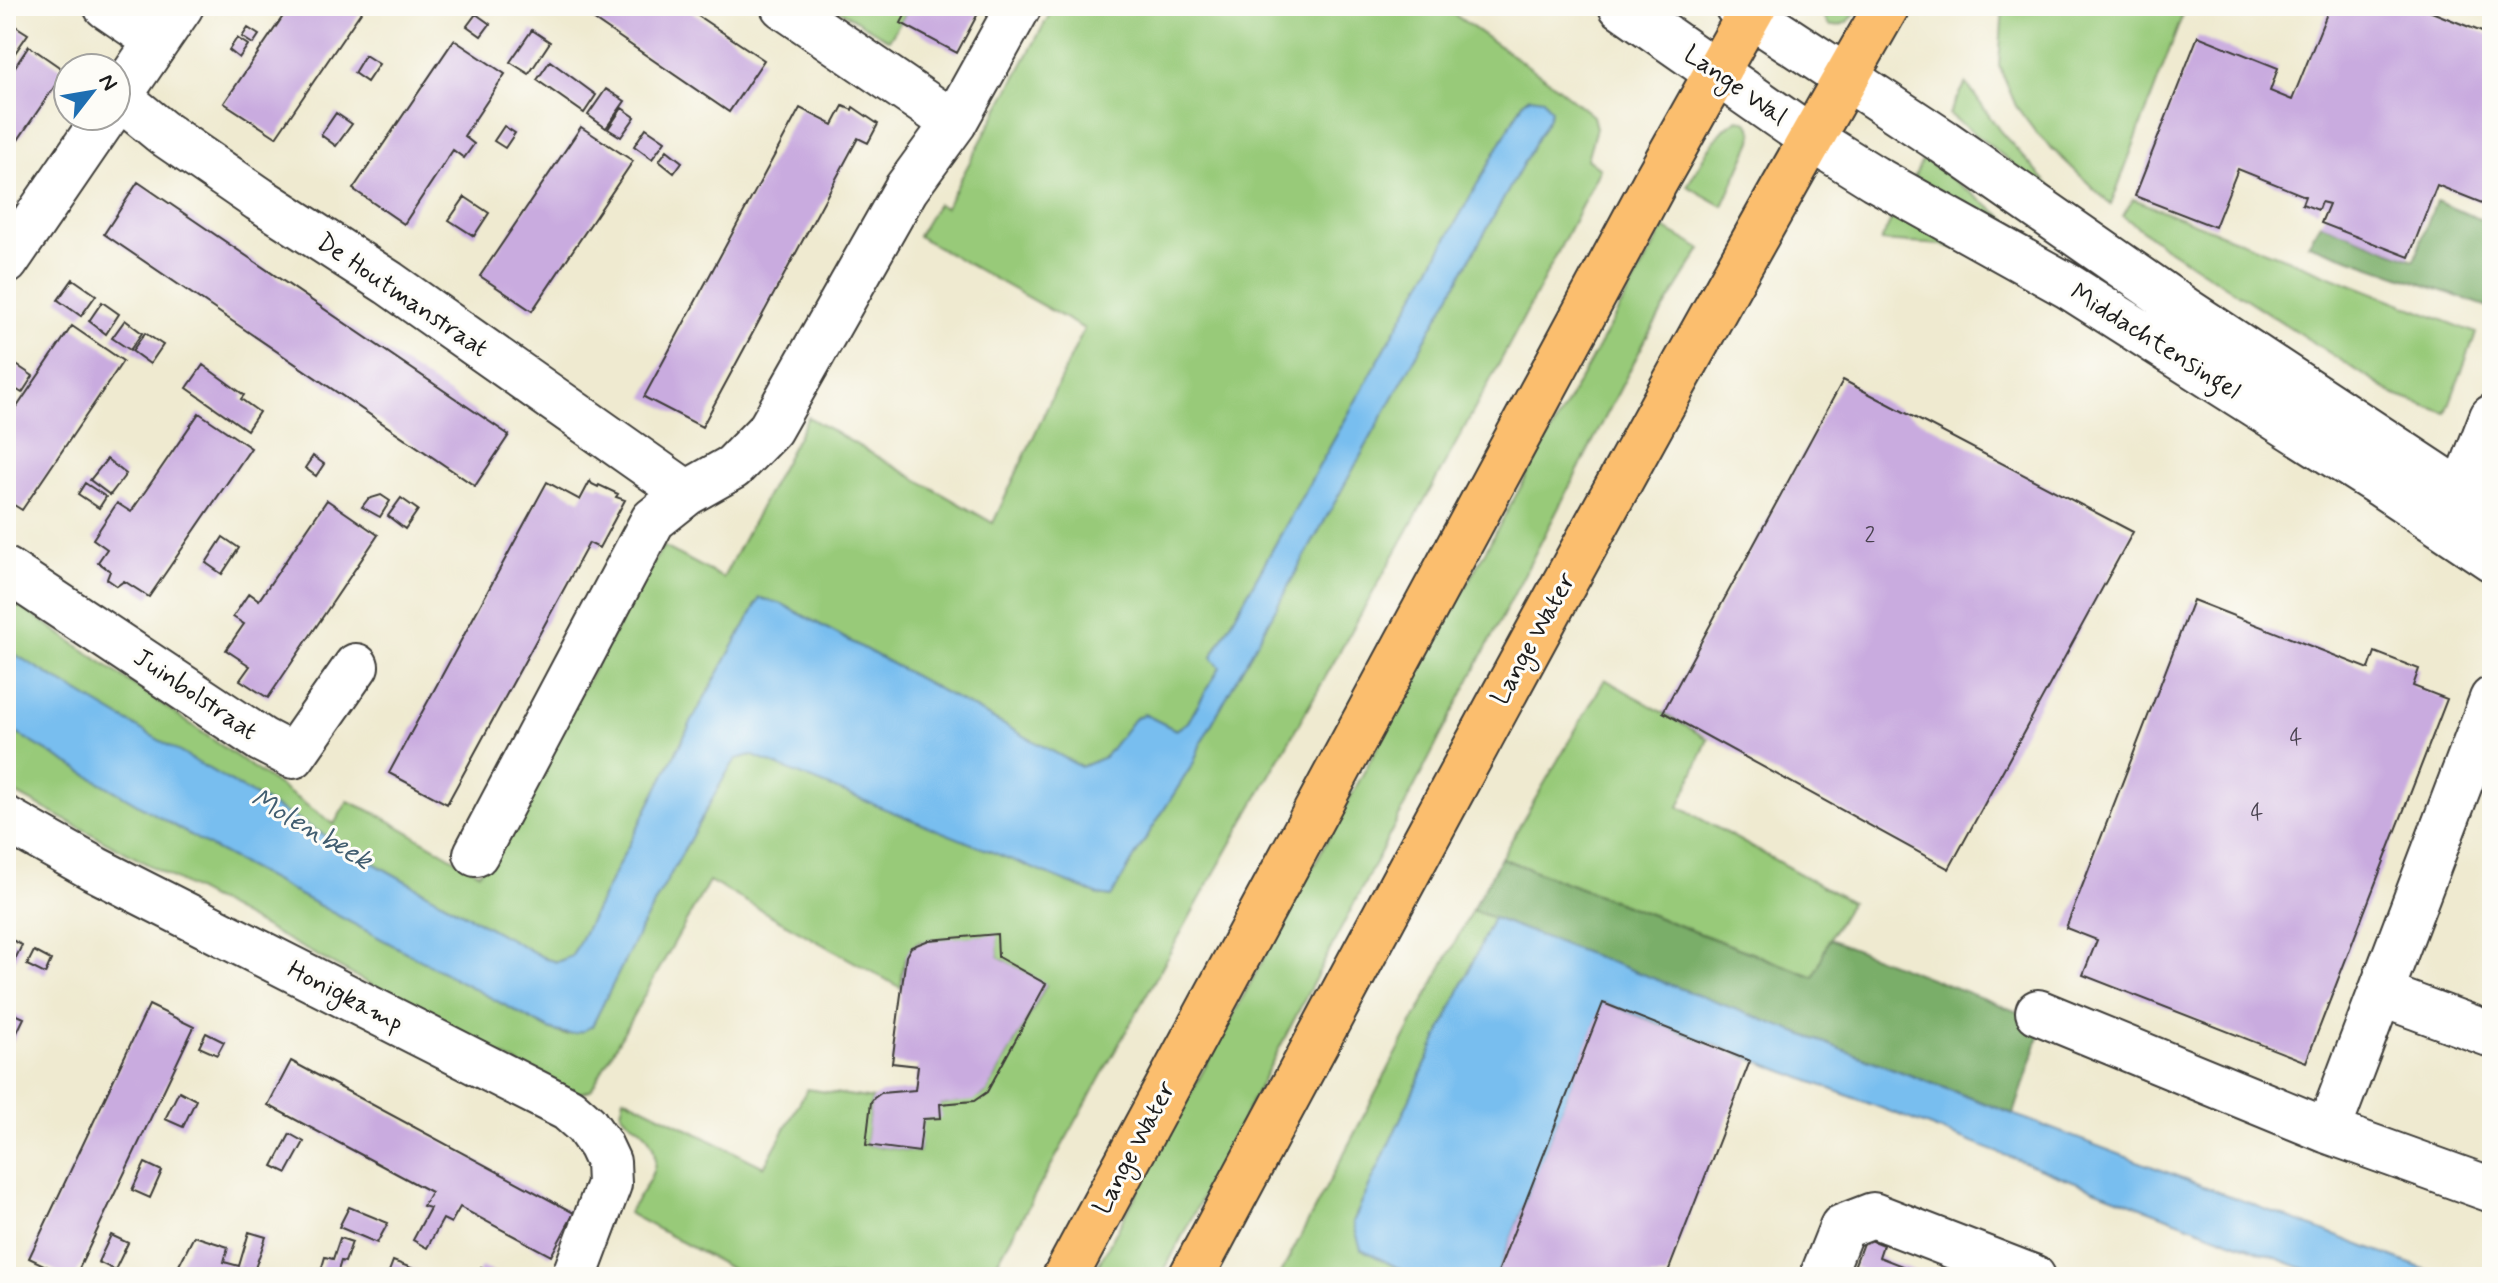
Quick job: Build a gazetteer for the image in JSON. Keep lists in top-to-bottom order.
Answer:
{
  "streets": {
    "main road": ["Lange Water"],
    "street": [
      "Lange Wal",
      "De Houtmanstraat",
      "Middachtensingel",
      "Juinbolstraat",
      "Honigkamp"
    ]
  },
  "crossings": [
    ["Lange Wal", "Middachtensingel"],
    ["Lange Wal", "Lange Water"],
    ["Middachtensingel", "Lange Water"]
  ],
  "water": ["Molenbeek"],
  "house_numbers": ["2", "4", "4"],
  "north": "top right"
}
